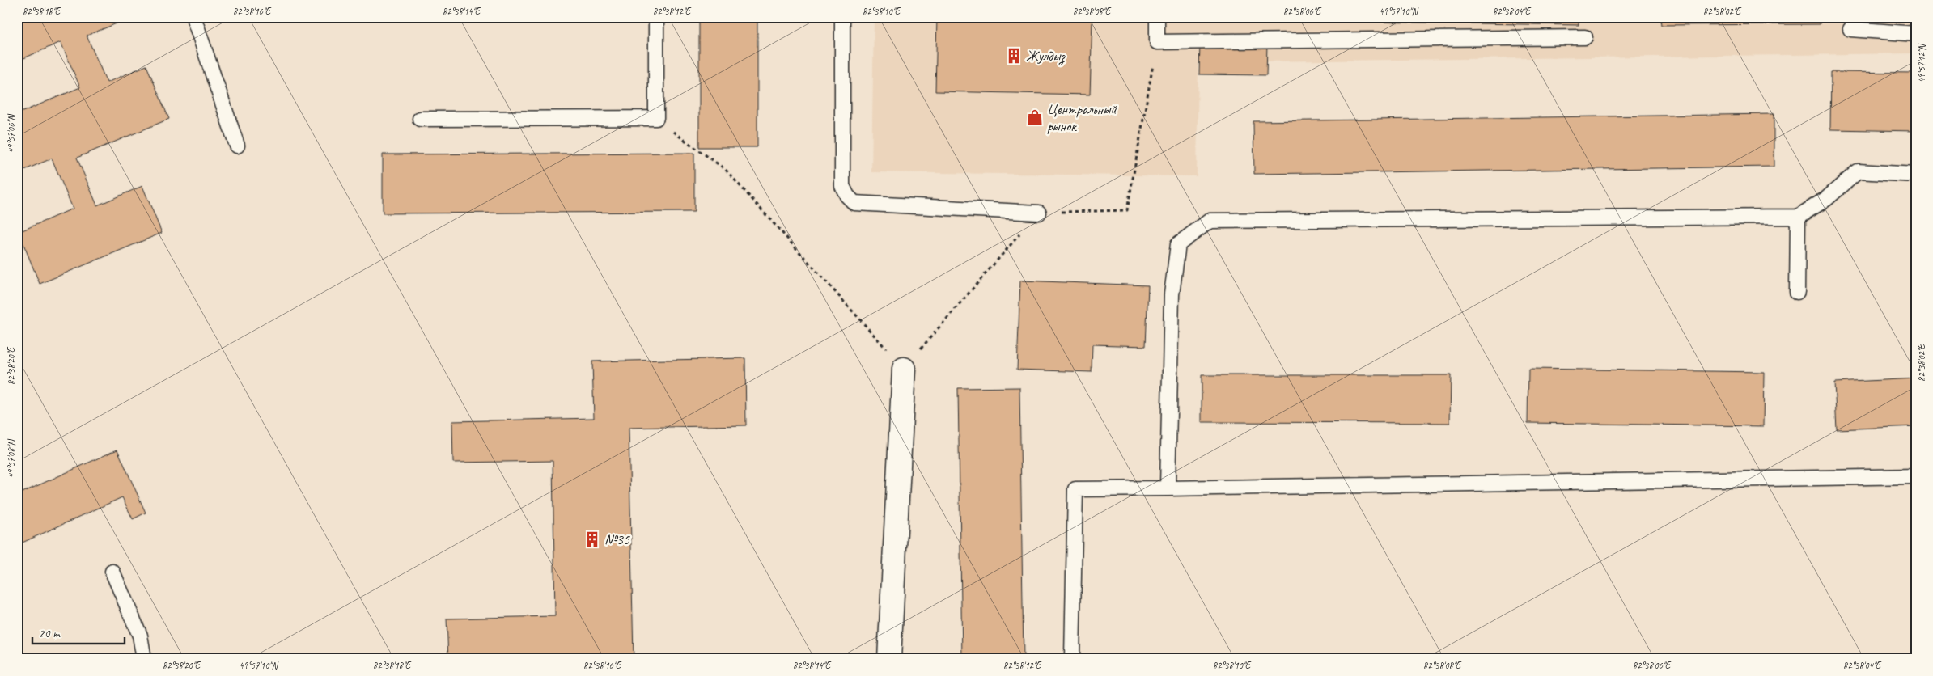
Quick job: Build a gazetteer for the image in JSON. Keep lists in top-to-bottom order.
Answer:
{
  "places": {
    "building": ["Жулдыз", "№35"],
    "shop": ["Центральный рынок"]
  },
  "scale_bar": "20 m",
  "coordinates": [
    "82°38'18\"E",
    "82°38'16\"E",
    "82°38'14\"E",
    "82°38'12\"E",
    "82°38'10\"E",
    "82°38'08\"E",
    "82°38'06\"E",
    "49°57'10\"N",
    "82°38'04\"E",
    "82°38'02\"E",
    "49°57'12\"N",
    "49°57'06\"N",
    "82°38'20\"E",
    "49°57'08\"N"
  ]
}
